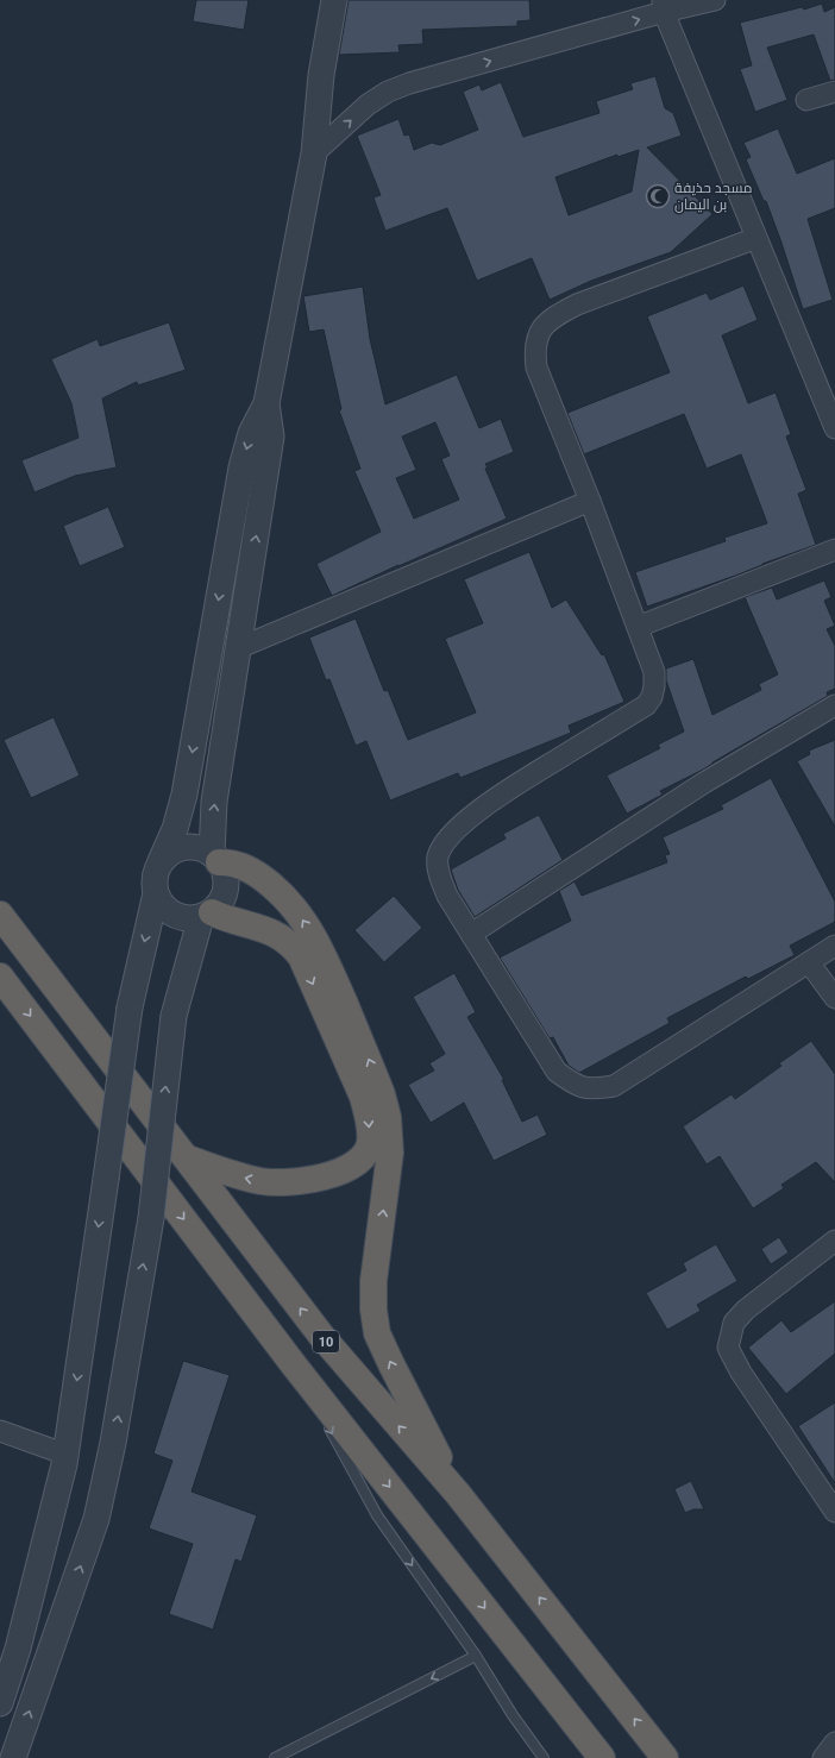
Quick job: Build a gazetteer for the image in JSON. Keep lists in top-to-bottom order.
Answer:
{
  "streets": {
    "highway": ["10"]
  },
  "places": {
    "mosque": ["مسجد حذيفة بن اليمان"]
  }
}
